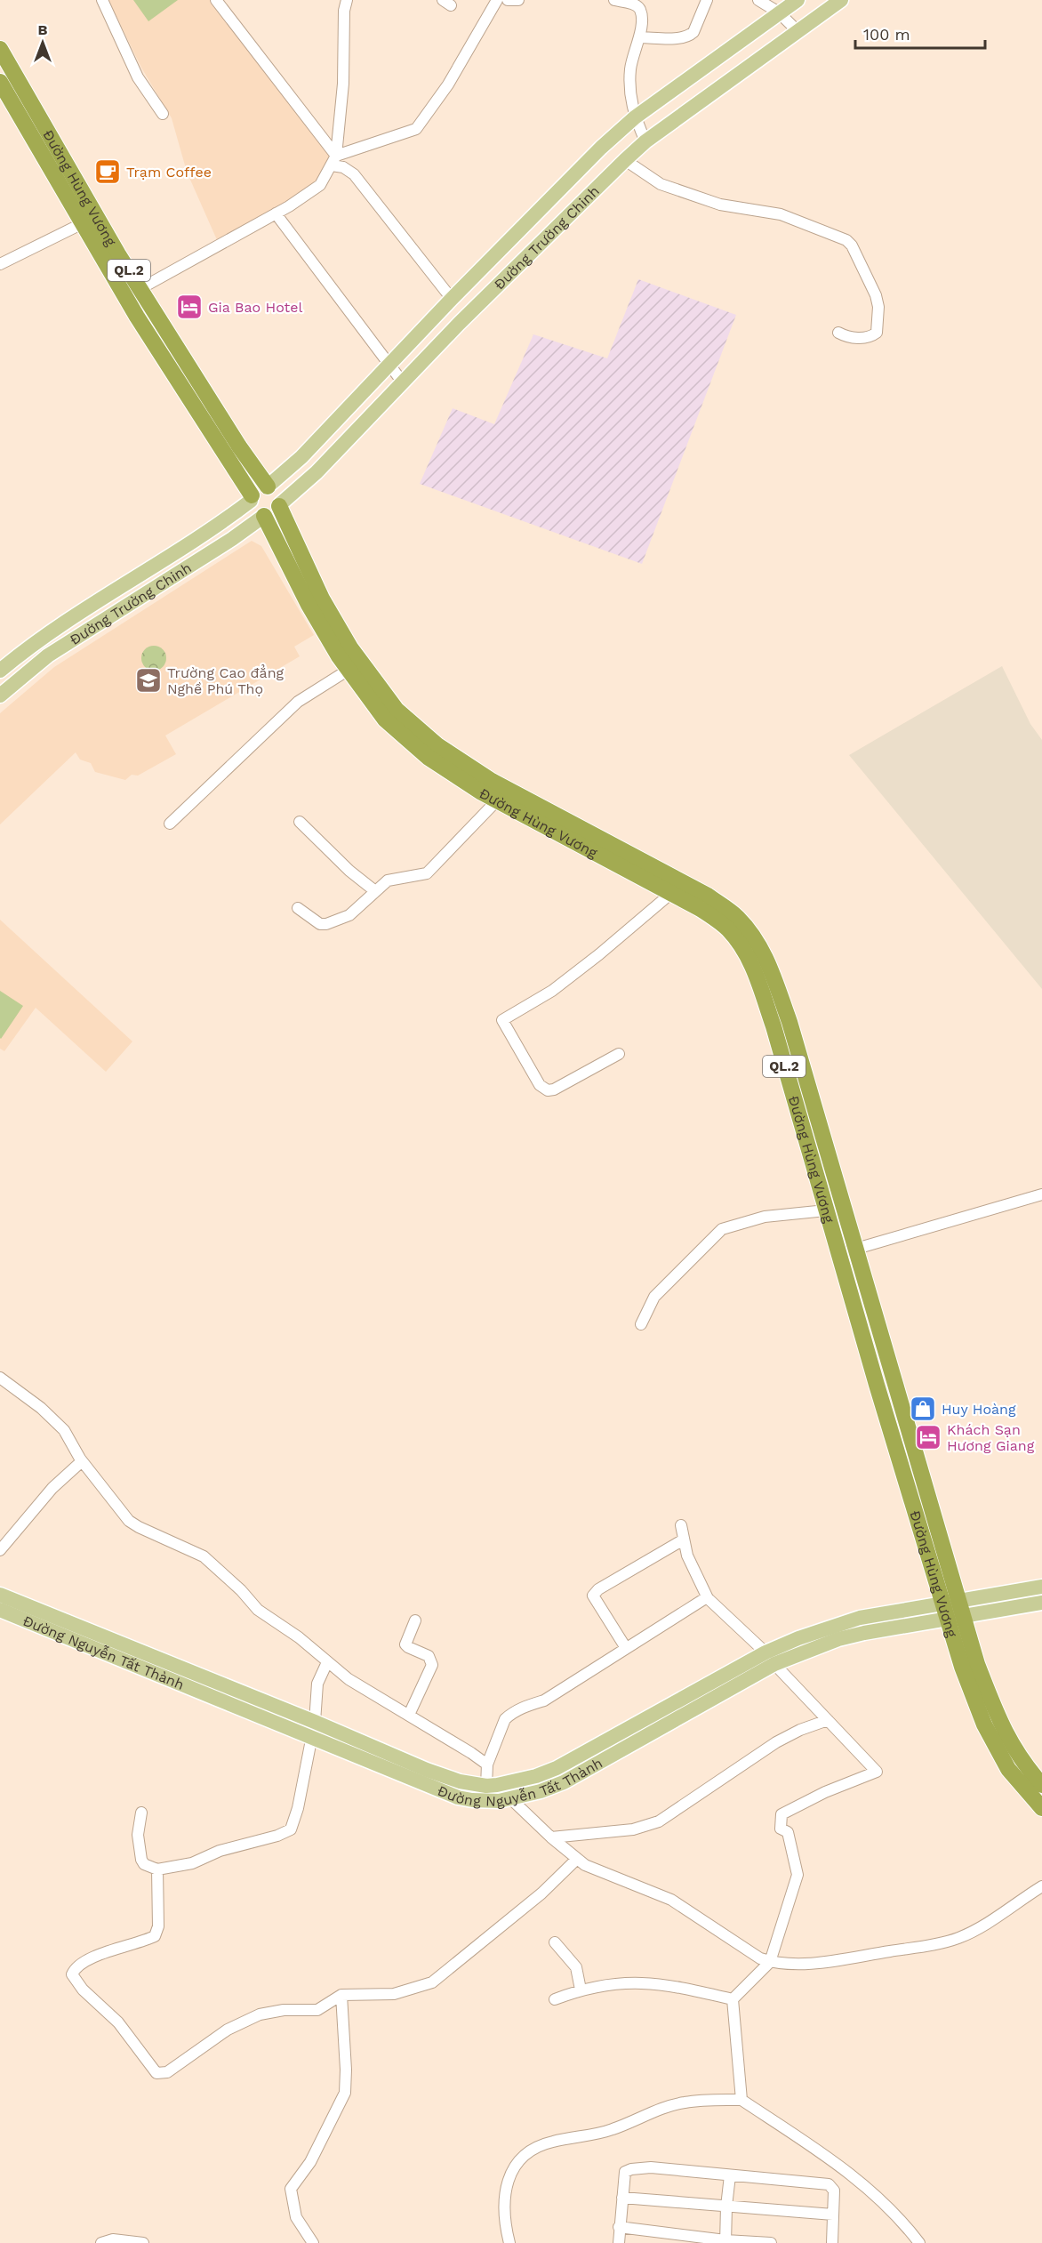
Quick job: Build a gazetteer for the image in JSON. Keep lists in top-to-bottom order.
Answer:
{
  "streets": {
    "highway": ["Đường Hùng Vương", "QL.2"],
    "main road": ["Đường Trường Chinh", "Đường Nguyễn Tất Thành"]
  },
  "crossings": [
    ["Đường Hùng Vương", "Đường Trường Chinh"],
    ["Đường Hùng Vương", "QL.2"],
    ["Đường Hùng Vương", "Đường Nguyễn Tất Thành"],
    ["Đường Trường Chinh", "QL.2"]
  ],
  "places": {
    "cafe": ["Trạm Coffee"],
    "hotel": ["Gia Bao Hotel", "Khách Sạn Hương Giang"],
    "school or university": ["Trường Cao đẳng Nghề Phú Thọ"],
    "shop": ["Huy Hoàng"]
  },
  "scale_bar": "100 m",
  "north": "top"
}
